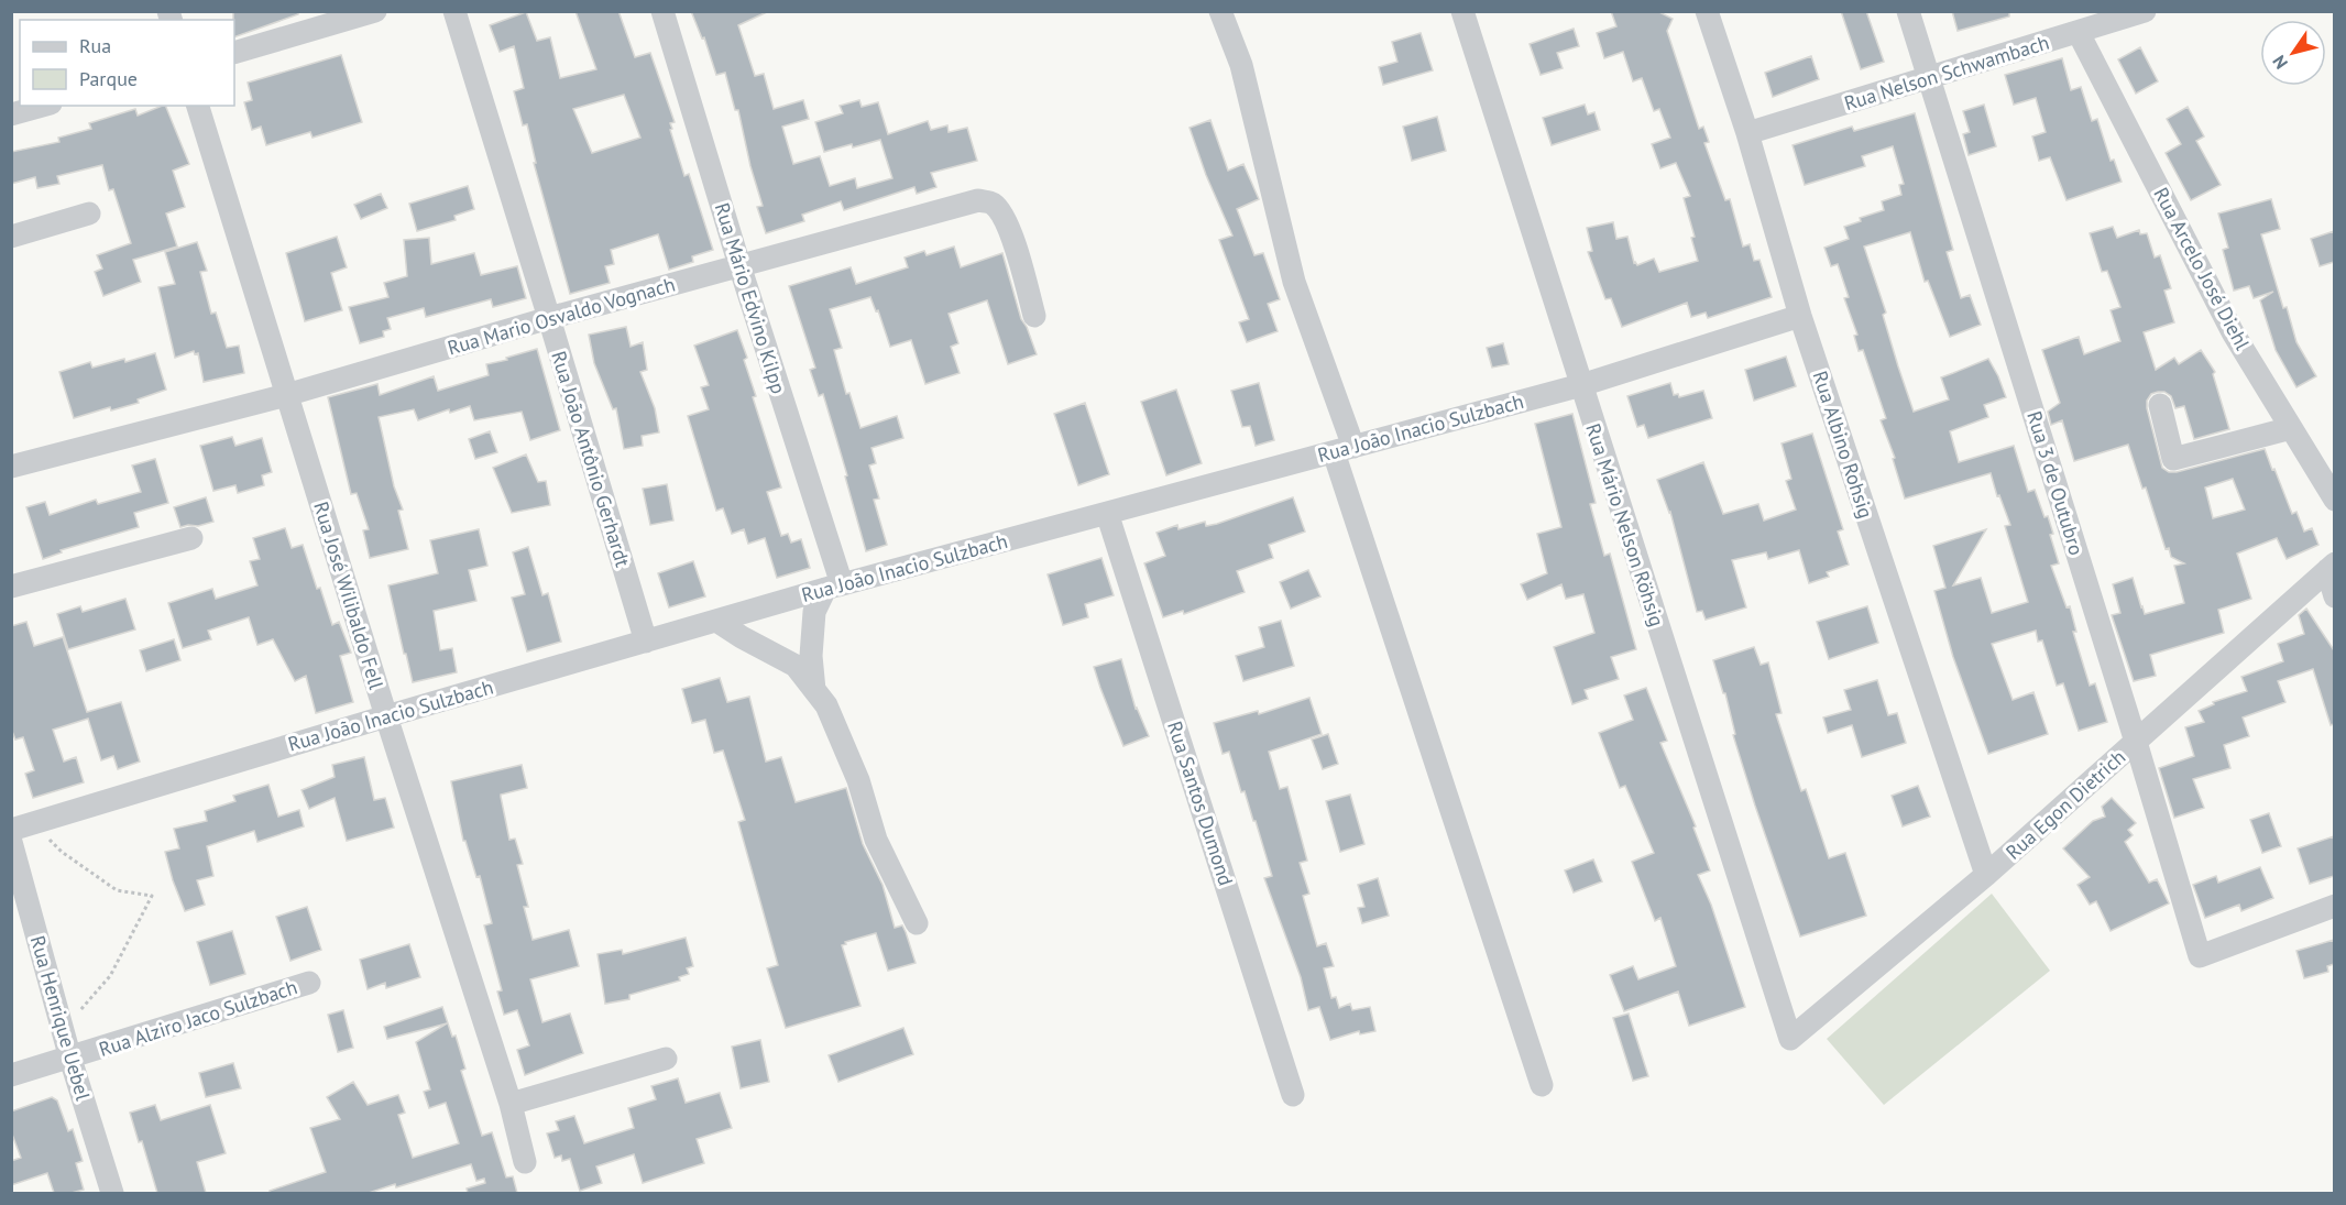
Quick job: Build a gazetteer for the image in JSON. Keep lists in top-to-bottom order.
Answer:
{
  "streets": {
    "street": [
      "Rua Nelson Schwambach",
      "Rua Arcelo José Diehl",
      "Rua Mário Edvino Kilpp",
      "Rua Mario Osvaldo Vognach",
      "Rua João Inacio Sulzbach",
      "Rua Albino Rohsig",
      "Rua João Antônio Gerhardt",
      "Rua 3 de Outubro",
      "Rua Mário Nelson Röhsig",
      "Rua José Wilibaldo Fell",
      "Rua Santos Dumond",
      "Rua Egon Dietrich",
      "Rua Henrique Uebel",
      "Rua Alziro Jaco Sulzbach"
    ]
  },
  "crossings": [
    ["Rua Nelson Schwambach", "Rua Arcelo José Diehl"],
    ["Rua Nelson Schwambach", "Rua Albino Rohsig"],
    ["Rua Nelson Schwambach", "Rua 3 de Outubro"],
    ["Rua Mário Edvino Kilpp", "Rua Mario Osvaldo Vognach"],
    ["Rua Mário Edvino Kilpp", "Rua João Inacio Sulzbach"],
    ["Rua Mario Osvaldo Vognach", "Rua João Antônio Gerhardt"],
    ["Rua Mario Osvaldo Vognach", "Rua José Wilibaldo Fell"],
    ["Rua João Inacio Sulzbach", "Rua Albino Rohsig"],
    ["Rua João Inacio Sulzbach", "Rua João Antônio Gerhardt"],
    ["Rua João Inacio Sulzbach", "Rua Mário Nelson Röhsig"],
    ["Rua João Inacio Sulzbach", "Rua José Wilibaldo Fell"],
    ["Rua João Inacio Sulzbach", "Rua Santos Dumond"],
    ["Rua Albino Rohsig", "Rua Egon Dietrich"],
    ["Rua 3 de Outubro", "Rua Egon Dietrich"],
    ["Rua Mário Nelson Röhsig", "Rua Egon Dietrich"],
    ["Rua Henrique Uebel", "Rua Alziro Jaco Sulzbach"]
  ],
  "legend": ["Rua", "Parque"],
  "north": "bottom left"
}
